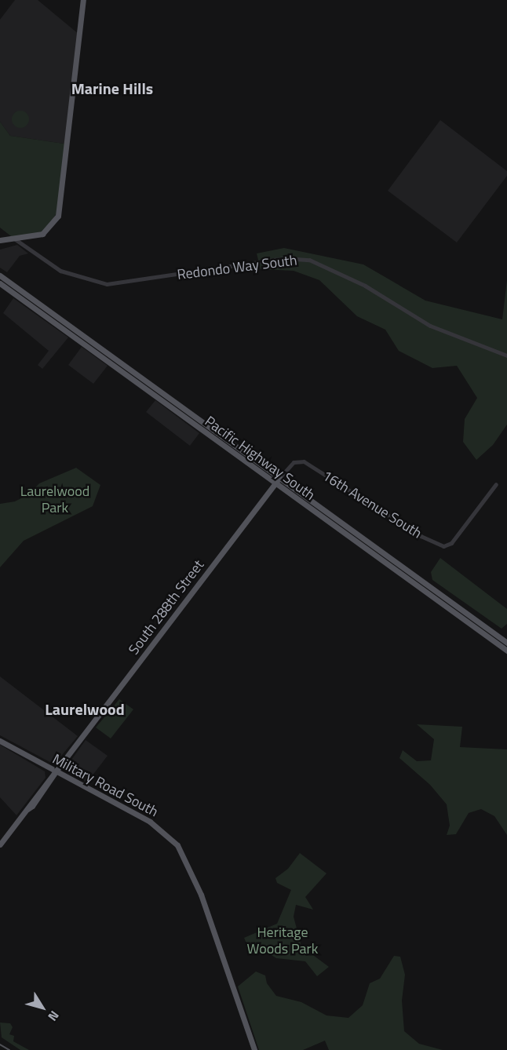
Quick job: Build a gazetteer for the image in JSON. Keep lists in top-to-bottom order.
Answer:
{
  "streets": {
    "main road": ["Pacific Highway South", "South 288th Street", "Military Road South"],
    "street": ["Redondo Way South", "16th Avenue South"]
  },
  "crossings": [
    ["Pacific Highway South", "South 288th Street"],
    ["16th Avenue South", "South 288th Street"],
    ["South 288th Street", "Military Road South"]
  ],
  "districts": ["Marine Hills", "Laurelwood"],
  "parks": ["Laurelwood Park", "Heritage Woods Park"],
  "north": "bottom right"
}
